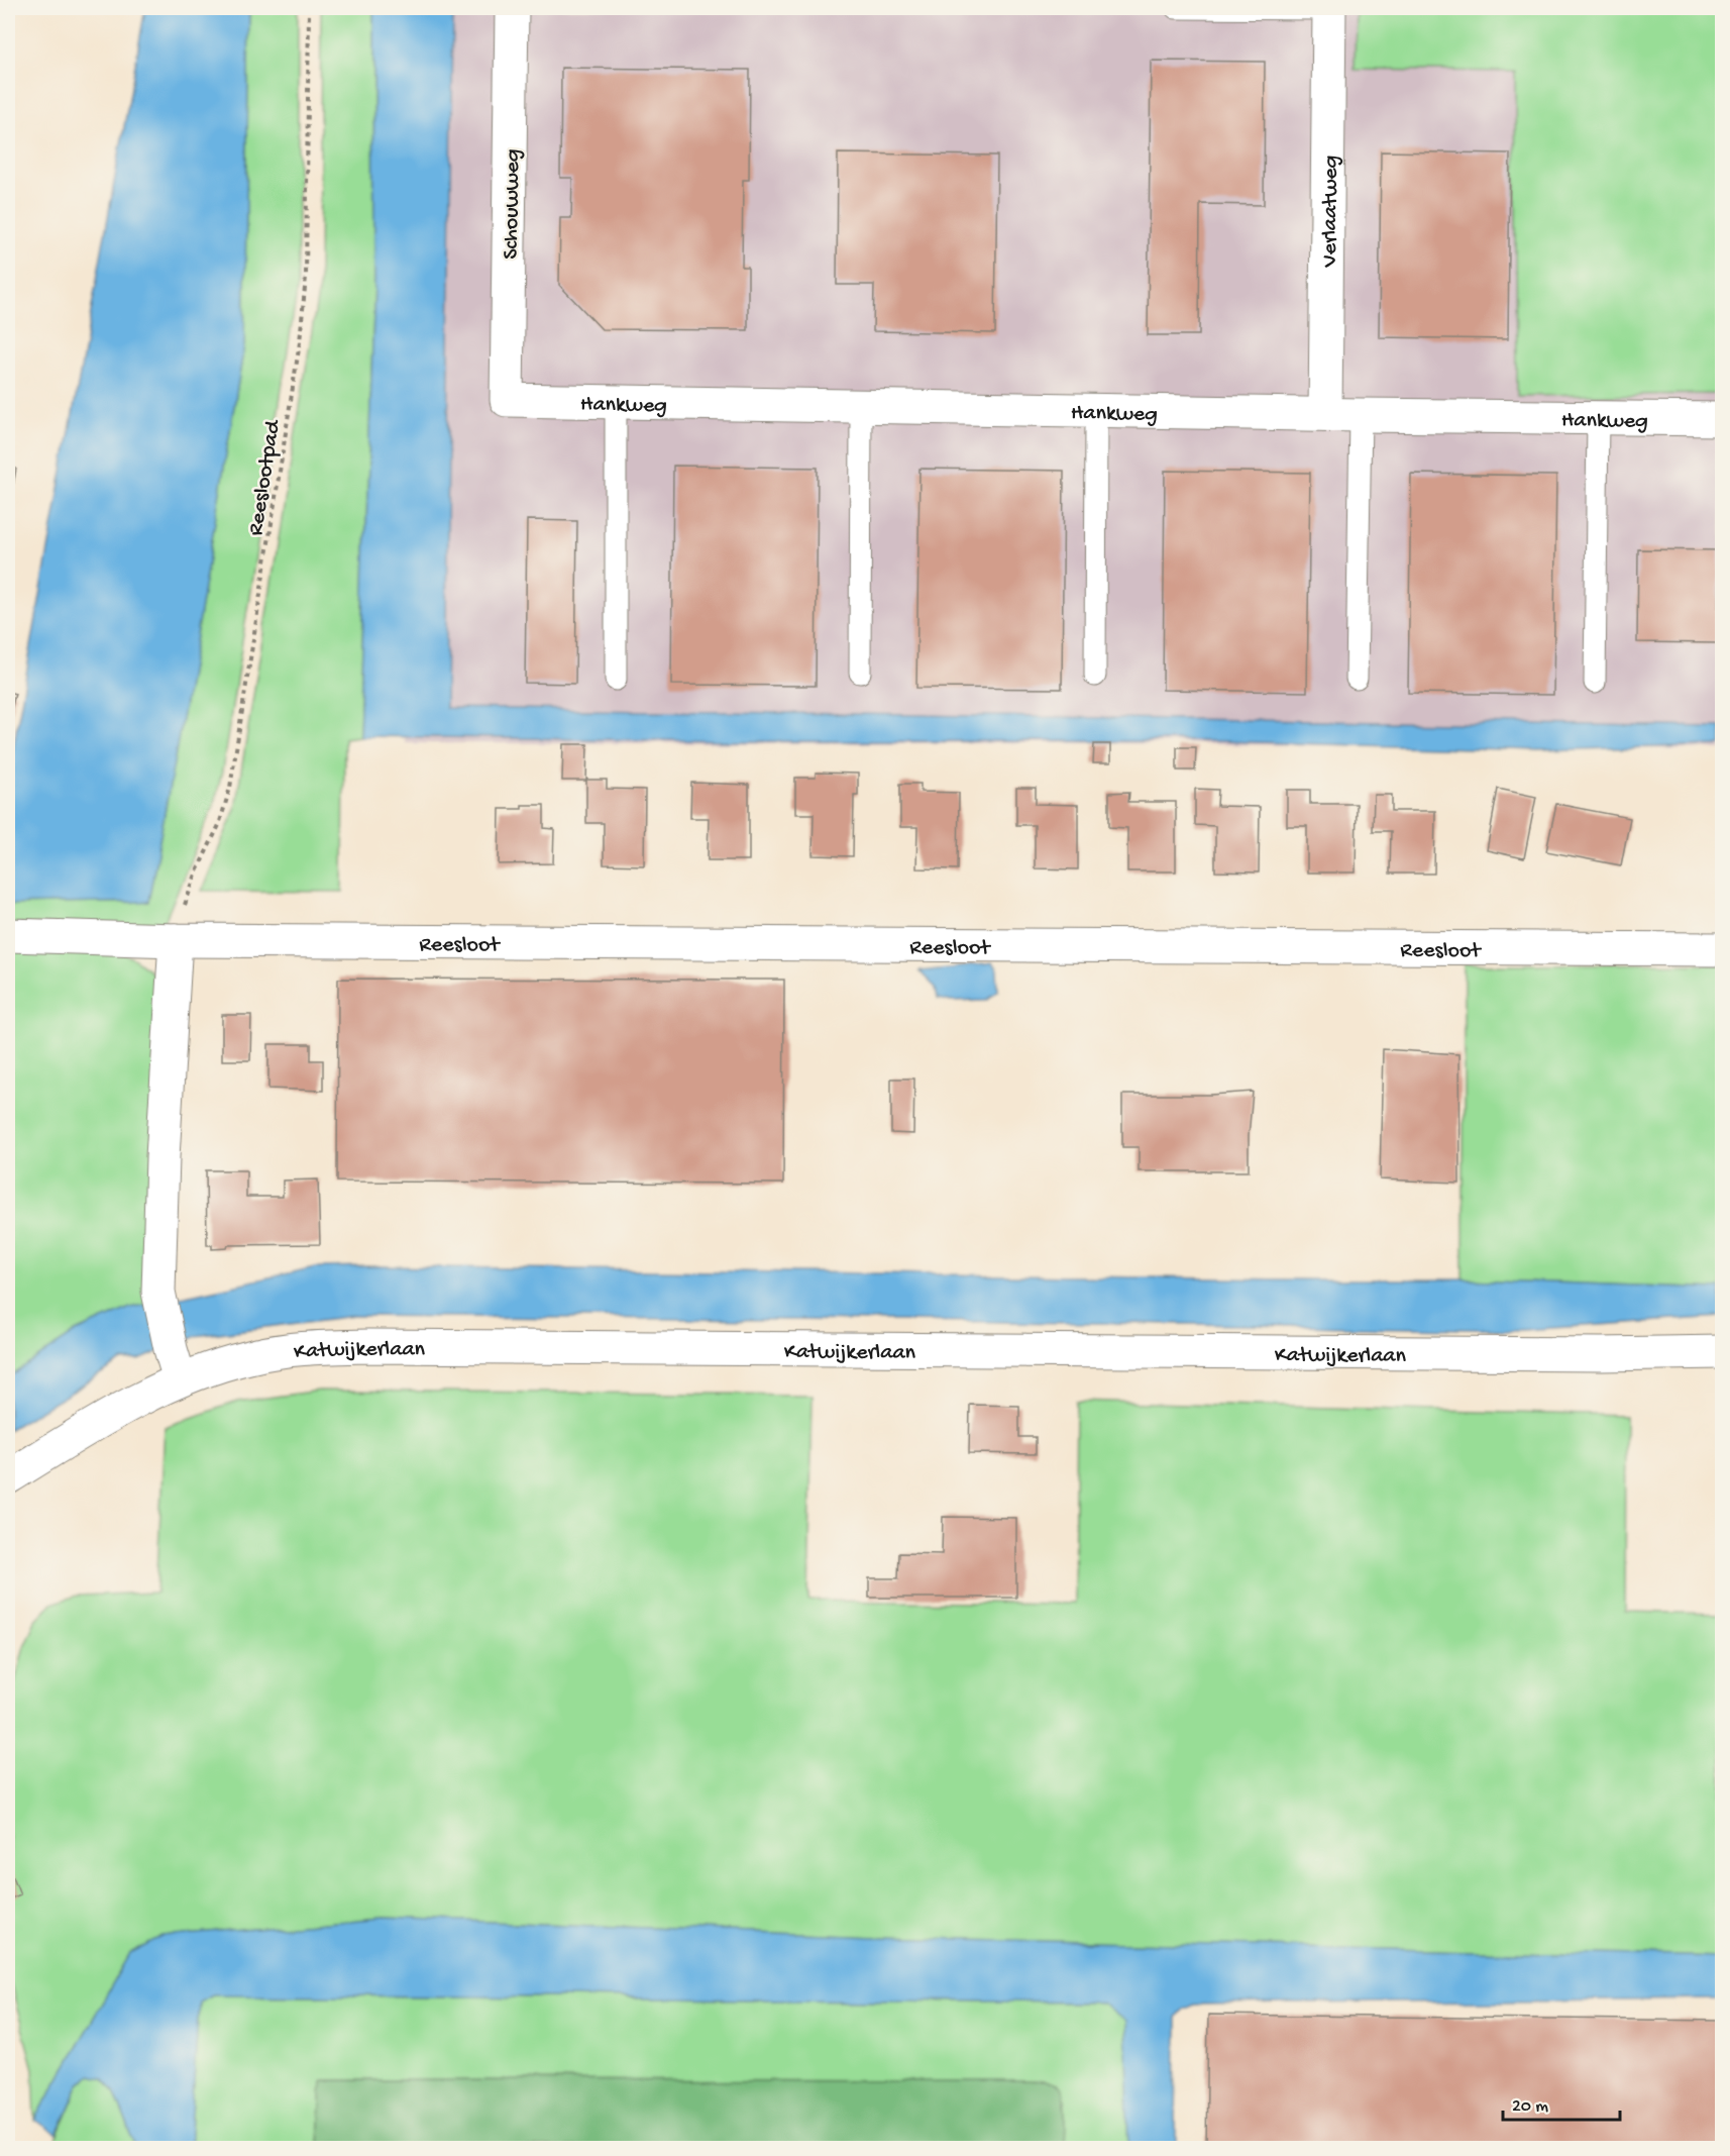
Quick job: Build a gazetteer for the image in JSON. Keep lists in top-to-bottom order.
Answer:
{
  "streets": {
    "street": [
      "Schouwweg",
      "Verlaatweg",
      "Hankweg",
      "Reesloot",
      "Katwijkerlaan"
    ],
    "path": ["Reeslootpad"]
  },
  "crossings": [
    ["Schouwweg", "Hankweg"],
    ["Verlaatweg", "Hankweg"],
    ["Reeslootpad", "Reesloot"]
  ],
  "scale_bar": "20 m"
}
